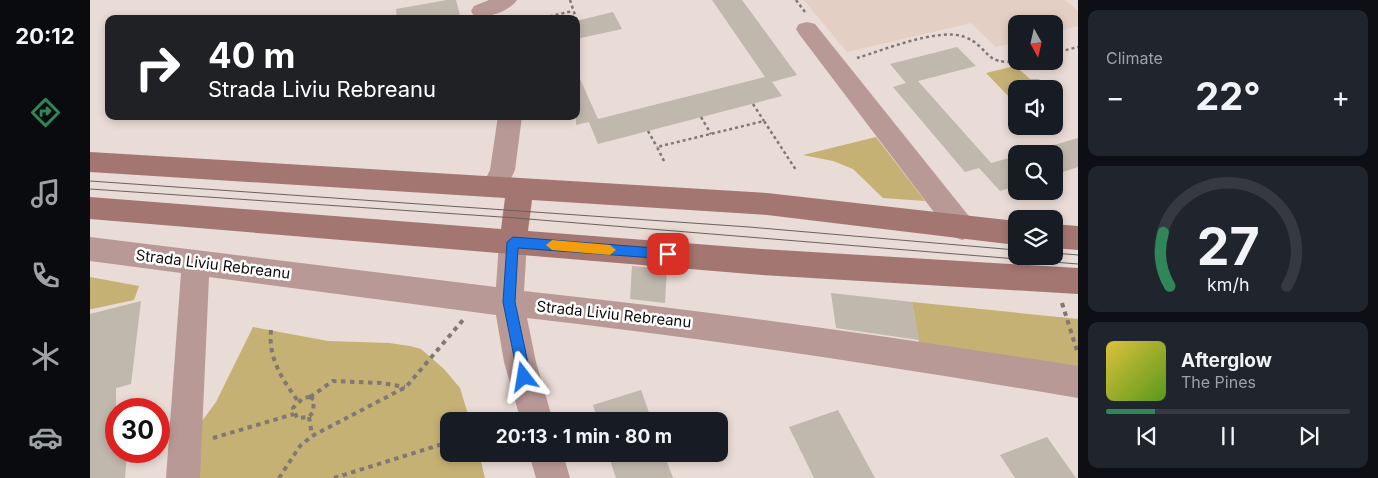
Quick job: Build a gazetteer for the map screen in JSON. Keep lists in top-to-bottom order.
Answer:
{
  "streets": {
    "street": ["Strada Liviu Rebreanu"]
  },
  "north": "bottom",
  "page": {
    "tabs": "20:12",
    "tile": "Climate",
    "turn": ["40 m", "Strada Liviu Rebreanu"],
    "heat": ["−", "22°", "+"],
    "song": ["Afterglow", "The Pines"],
    "limit": "30",
    "trip": "20:13 · 1 min · 80 m",
    "gauge": ["27", "km/h"]
  }
}
